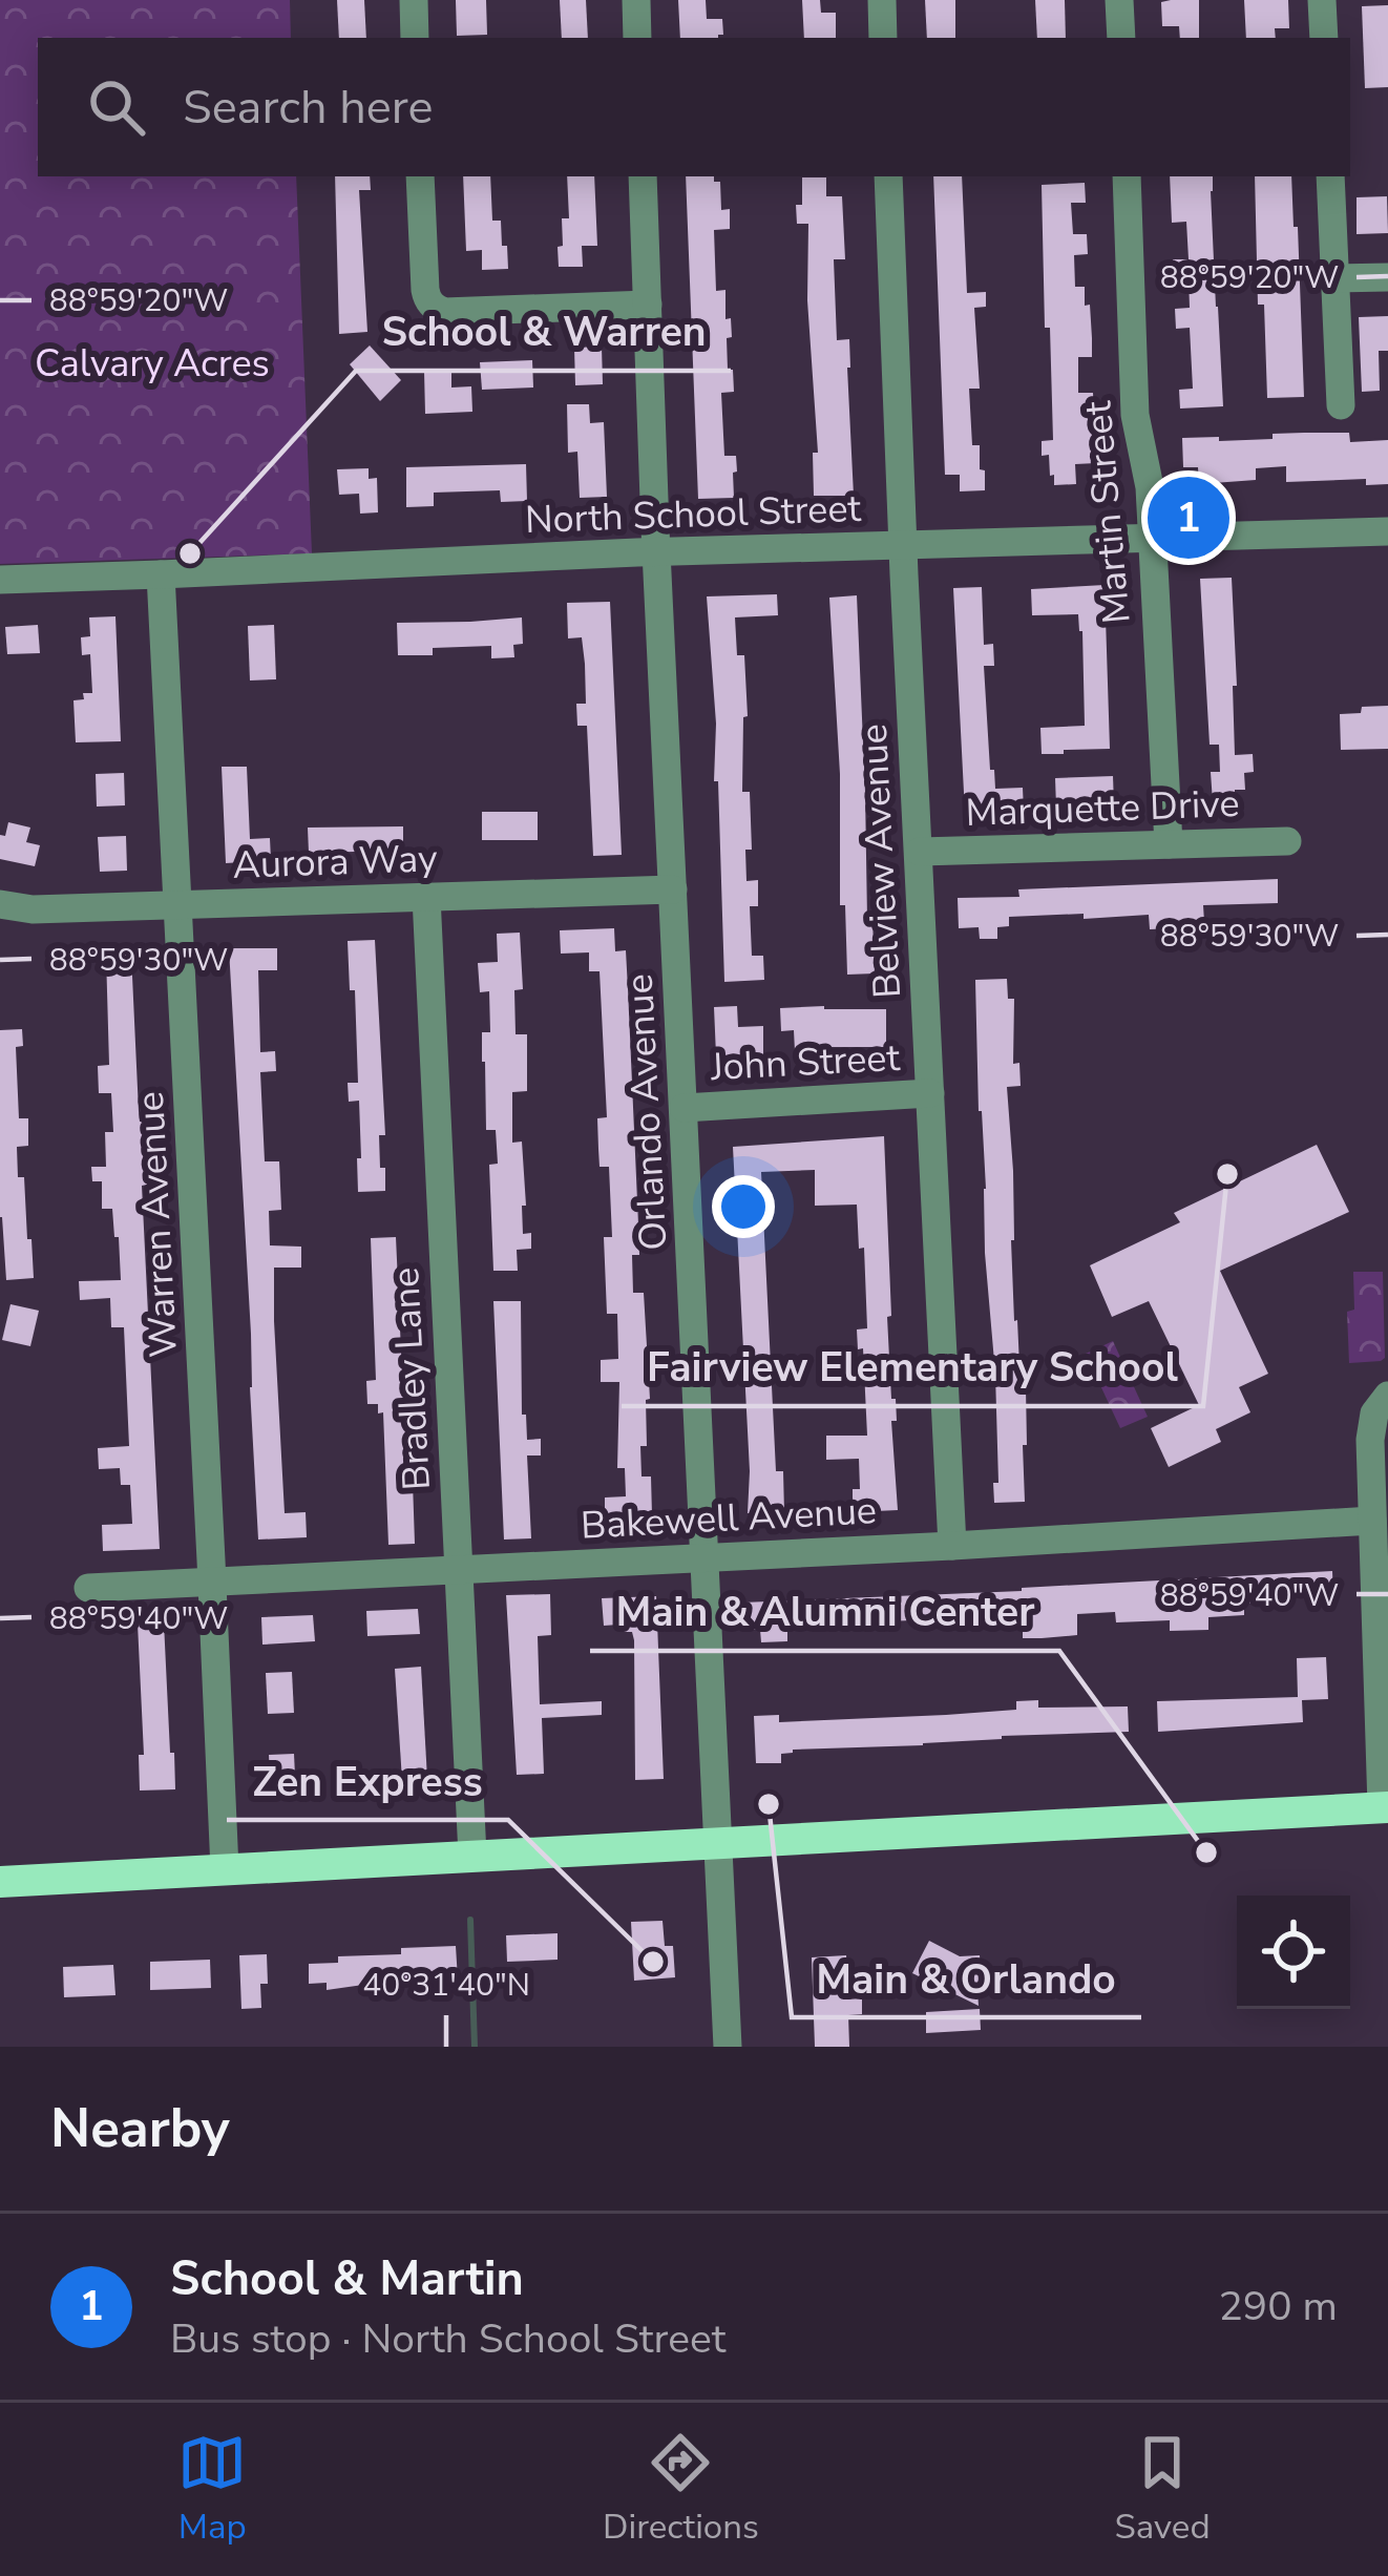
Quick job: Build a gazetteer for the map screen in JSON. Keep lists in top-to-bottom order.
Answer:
{
  "streets": {
    "street": [
      "Martin Street",
      "North School Street",
      "Marquette Drive",
      "Belview Avenue",
      "Aurora Way",
      "John Street",
      "Orlando Avenue",
      "Warren Avenue",
      "Bradley Lane",
      "Bakewell Avenue"
    ]
  },
  "crossings": [
    ["Martin Street", "North School Street"],
    ["Martin Street", "Marquette Drive"],
    ["North School Street", "Belview Avenue"],
    ["North School Street", "Orlando Avenue"],
    ["North School Street", "Warren Avenue"],
    ["Marquette Drive", "Belview Avenue"],
    ["Belview Avenue", "John Street"],
    ["Belview Avenue", "Bakewell Avenue"],
    ["Aurora Way", "Orlando Avenue"],
    ["Aurora Way", "Warren Avenue"],
    ["Aurora Way", "Bradley Lane"],
    ["John Street", "Orlando Avenue"],
    ["Orlando Avenue", "Bakewell Avenue"],
    ["Warren Avenue", "Bakewell Avenue"],
    ["Bradley Lane", "Bakewell Avenue"]
  ],
  "parks": ["Calvary Acres"],
  "places": [
    "School & Warren",
    "Fairview Elementary School",
    "Main & Orlando",
    "Main & Alumni Center",
    "Zen Express"
  ],
  "page": {
    "search": "Search here",
    "pins": "1",
    "heading": "Nearby",
    "list": [
      {
        "mark": "1",
        "name": "School & Martin",
        "note": "Bus stop · North School Street",
        "value": "290 m"
      }
    ],
    "nav": ["Map", "Directions", "Saved"]
  },
  "coordinates": [
    "88°59'20\"W",
    "88°59'30\"W",
    "88°59'40\"W",
    "40°31'40\"N"
  ]
}
